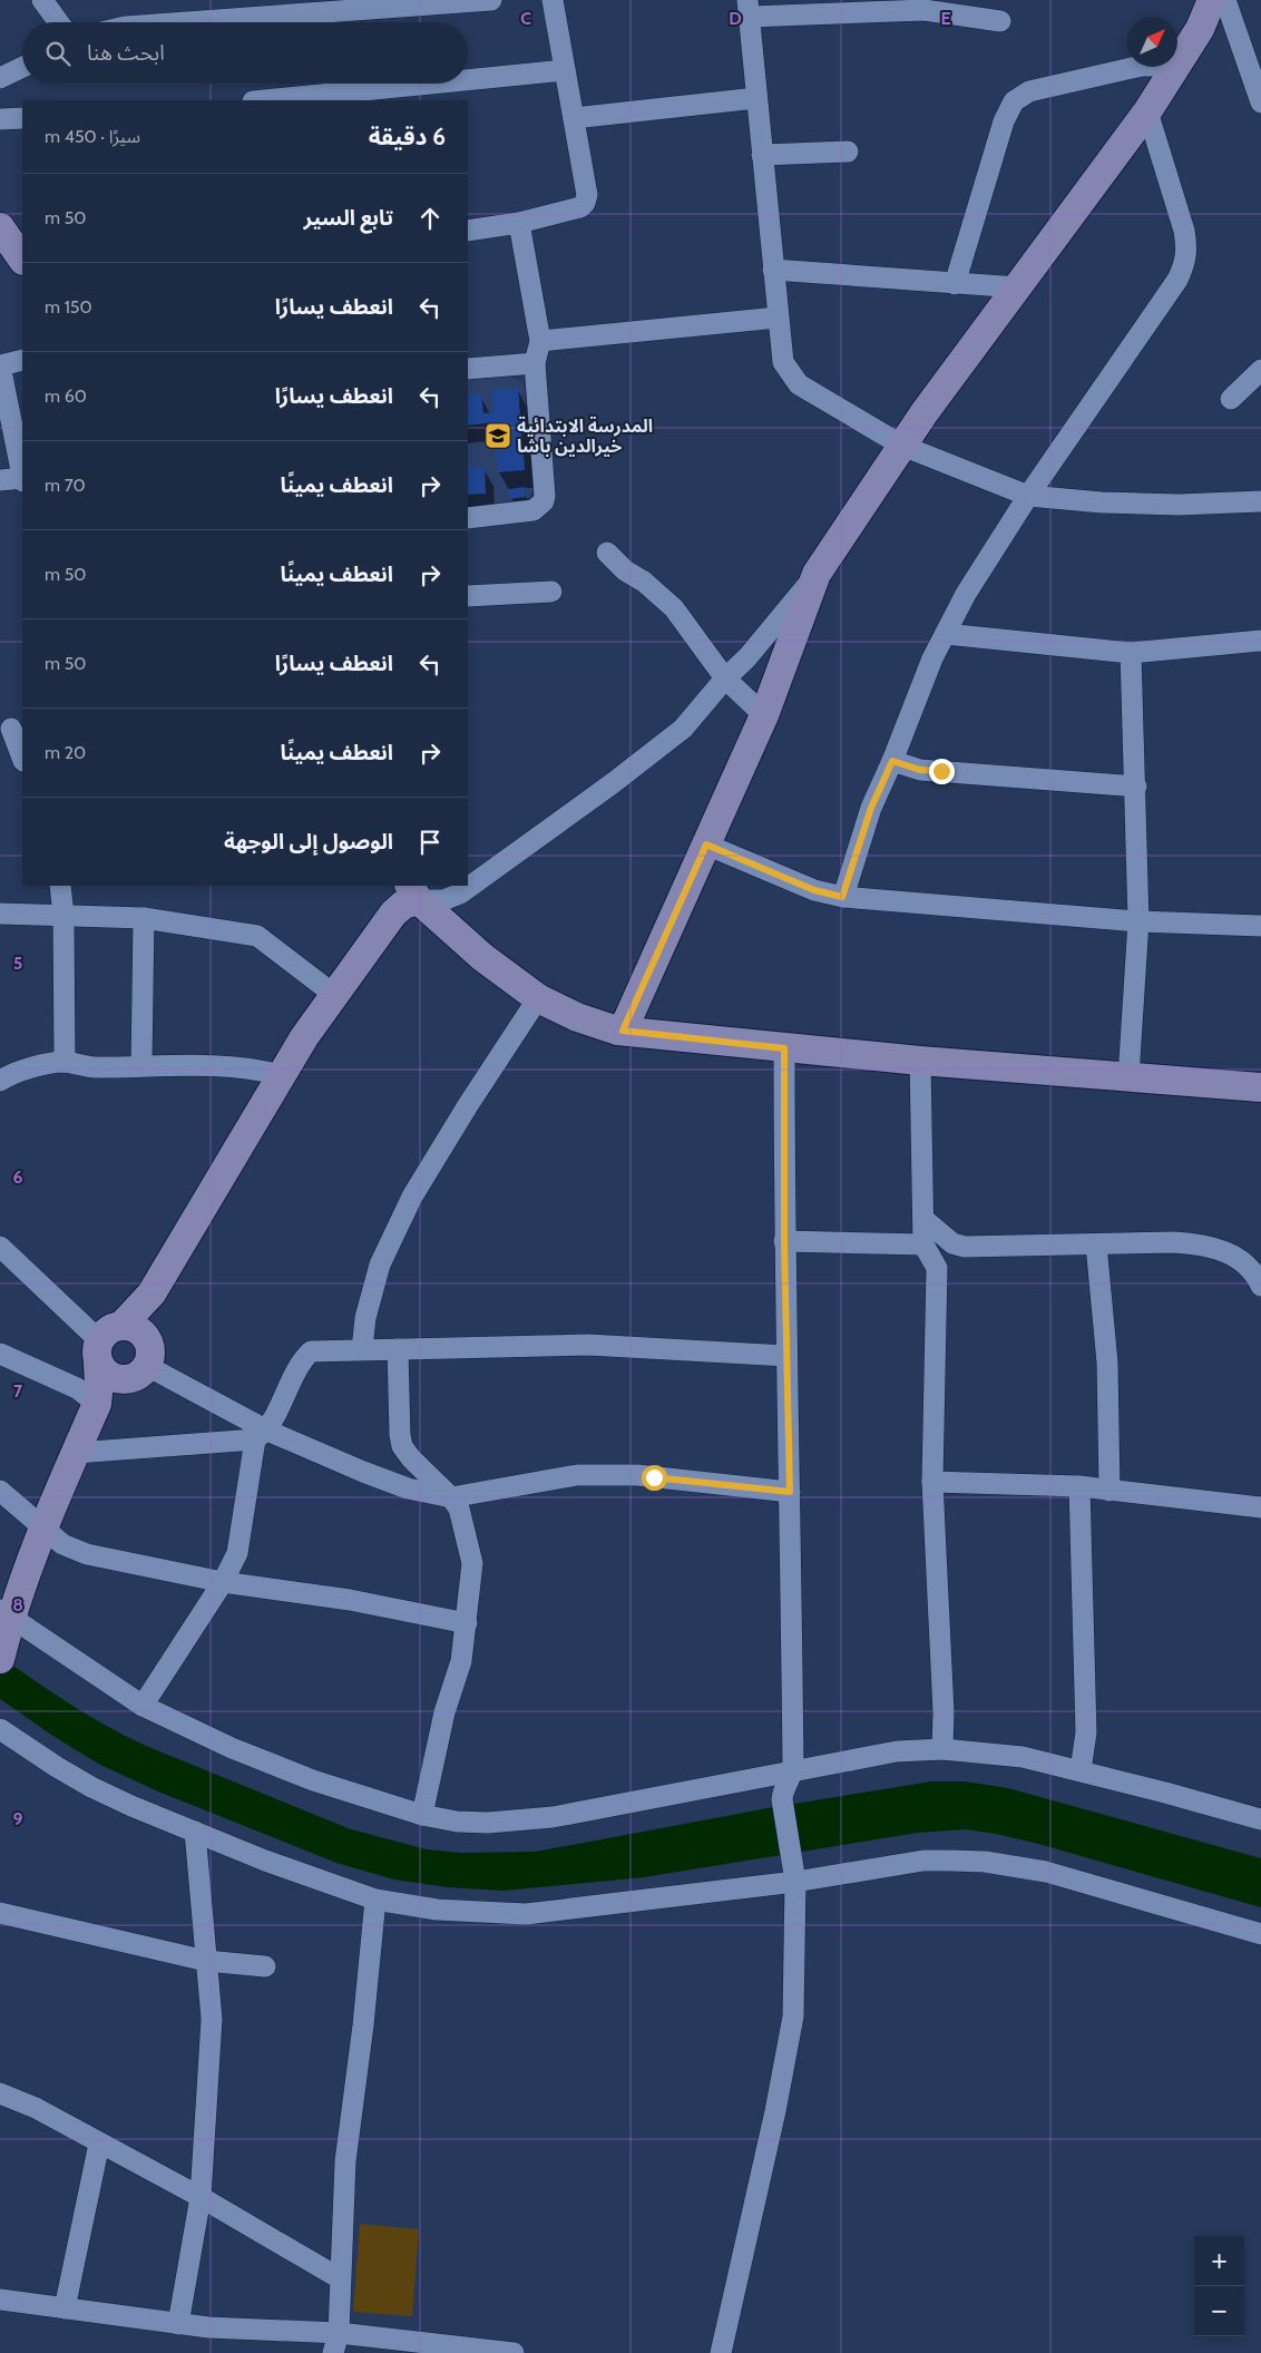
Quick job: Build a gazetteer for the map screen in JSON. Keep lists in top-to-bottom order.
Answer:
{
  "places": {
    "school or university": ["المدرسة الابتدائية خيرالدين باشا"]
  },
  "north": "top right",
  "page": {
    "search": "ابحث هنا",
    "heading": ["6 دقيقة", "سيرًا · 450 m"],
    "list": [
      ["تابع السير", "50 m"],
      ["انعطف يسارًا", "150 m"],
      ["انعطف يسارًا", "60 m"],
      ["انعطف يمينًا", "70 m"],
      ["انعطف يمينًا", "50 m"],
      ["انعطف يسارًا", "50 m"],
      ["انعطف يمينًا", "20 m"],
      "الوصول إلى الوجهة"
    ],
    "map_buttons": ["+", "−"]
  },
  "grid": {
    "columns": ["C", "D", "E"],
    "rows": [
      "5",
      "6",
      "7",
      "8",
      "9"
    ]
  }
}
